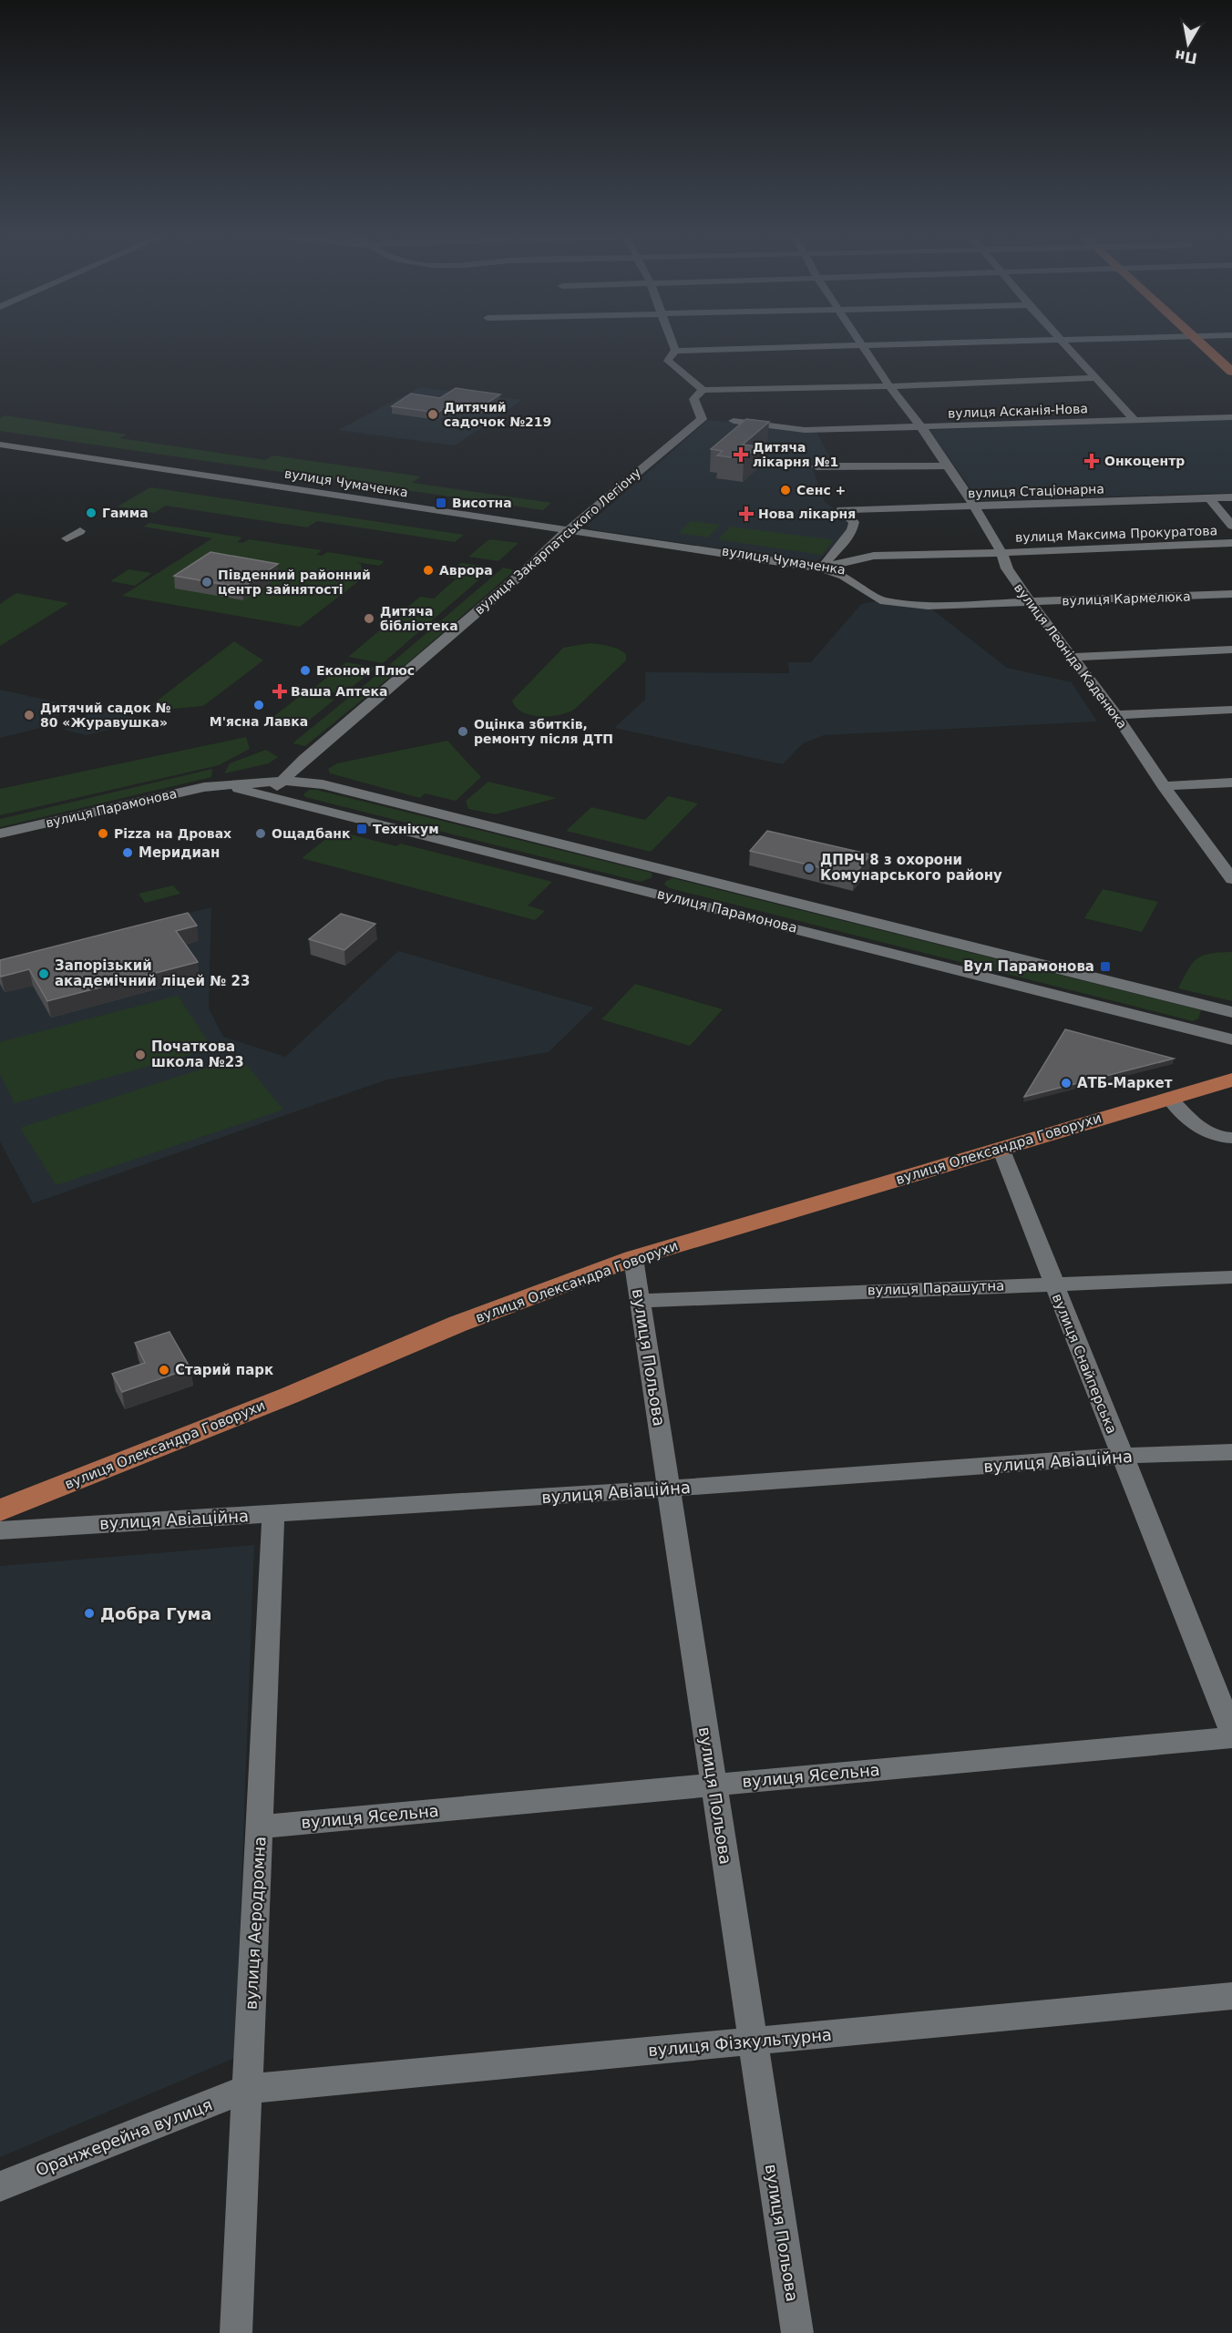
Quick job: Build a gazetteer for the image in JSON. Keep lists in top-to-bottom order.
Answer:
{
  "streets": {
    "main road": ["вулиця Олександра Говорухи"],
    "street": [
      "вулиця Асканія-Нова",
      "вулиця Чумаченка",
      "вулиця Стаціонарна",
      "вулиця Максима Прокуратова",
      "вулиця Закарпатського Легіону",
      "вулиця Кармелюка",
      "вулиця Леоніда Каденюка",
      "вулиця Парамонова",
      "вулиця Парашутна",
      "вулиця Польова",
      "вулиця Снайперська",
      "вулиця Авіаційна",
      "вулиця Ясельна",
      "вулиця Аеродромна",
      "вулиця Фізкультурна",
      "Оранжерейна вулиця"
    ]
  },
  "crossings": [
    ["вулиця Асканія-Нова", "вулиця Леоніда Каденюка"],
    ["вулиця Чумаченка", "вулиця Стаціонарна"],
    ["вулиця Чумаченка", "вулиця Максима Прокуратова"],
    ["вулиця Чумаченка", "вулиця Закарпатського Легіону"],
    ["вулиця Чумаченка", "вулиця Кармелюка"],
    ["вулиця Стаціонарна", "вулиця Максима Прокуратова"],
    ["вулиця Стаціонарна", "вулиця Леоніда Каденюка"],
    ["вулиця Максима Прокуратова", "вулиця Леоніда Каденюка"],
    ["вулиця Закарпатського Легіону", "вулиця Парамонова"],
    ["вулиця Кармелюка", "вулиця Леоніда Каденюка"],
    ["вулиця Олександра Говорухи", "вулиця Польова"],
    ["вулиця Олександра Говорухи", "вулиця Снайперська"],
    ["вулиця Парашутна", "вулиця Польова"],
    ["вулиця Парашутна", "вулиця Снайперська"],
    ["вулиця Польова", "вулиця Авіаційна"],
    ["вулиця Польова", "вулиця Ясельна"],
    ["вулиця Польова", "вулиця Фізкультурна"],
    ["вулиця Снайперська", "вулиця Авіаційна"],
    ["вулиця Авіаційна", "вулиця Аеродромна"],
    ["вулиця Ясельна", "вулиця Аеродромна"],
    ["вулиця Аеродромна", "вулиця Фізкультурна"],
    ["вулиця Аеродромна", "Оранжерейна вулиця"],
    ["вулиця Фізкультурна", "Оранжерейна вулиця"]
  ],
  "places": {
    "other": [
      "Дитячий садочок №219",
      "Сенс +",
      "Гамма",
      "Аврора",
      "Південний районний центр зайнятості",
      "Дитяча бібліотека",
      "Економ Плюс",
      "М'ясна Лавка",
      "Дитячий садок № 80 «Журавушка»",
      "Оцінка збитків, ремонту після ДТП",
      "Pizza на Дровах",
      "Ощадбанк",
      "Меридиан",
      "ДПРЧ 8 з охорони Комунарського району",
      "Запорізький академічний ліцей № 23",
      "Початкова школа №23",
      "АТБ-Маркет",
      "Старий парк",
      "Добра Гума"
    ],
    "health": [
      "Дитяча лікарня №1",
      "Онкоцентр",
      "Нова лікарня",
      "Ваша Аптека"
    ],
    "transit": ["Висотна", "Технікум", "Вул Парамонова"]
  },
  "north": "bottom"
}
